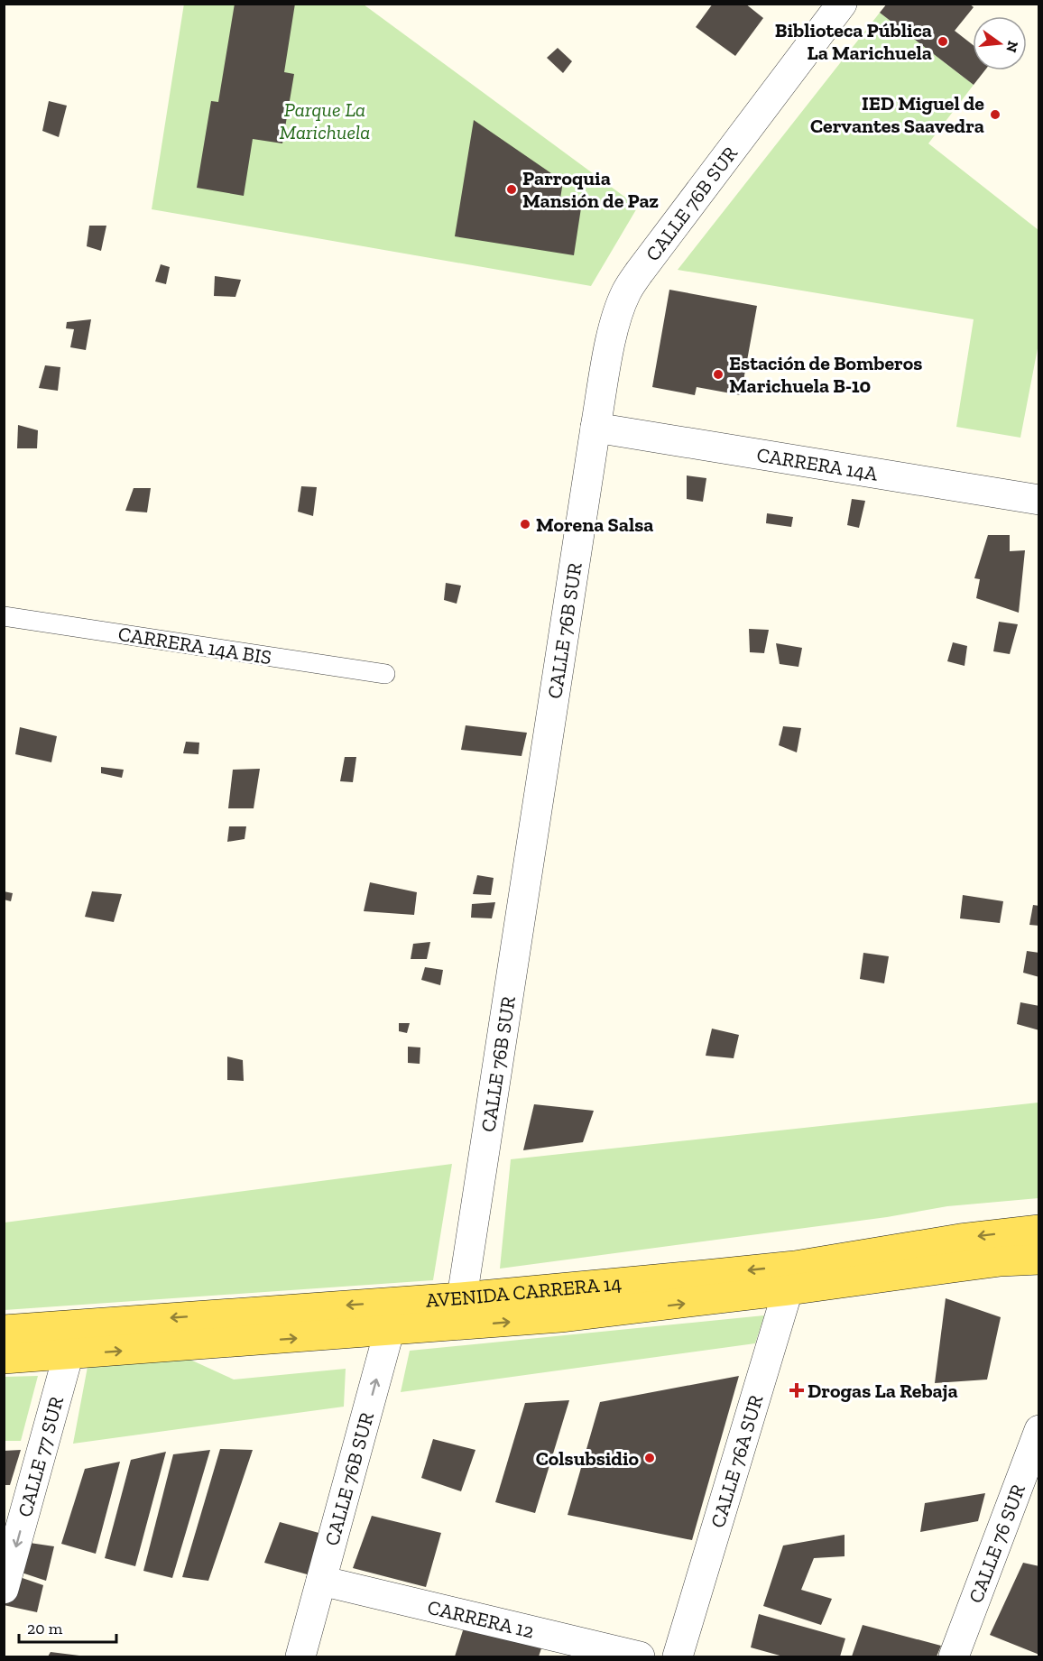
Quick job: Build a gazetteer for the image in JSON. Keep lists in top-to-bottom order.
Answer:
{
  "streets": {
    "main road": ["AVENIDA CARRERA 14"],
    "street": [
      "CALLE 76B SUR",
      "CARRERA 14A",
      "CALLE 77 SUR",
      "CALLE 76A SUR",
      "CALLE 76 SUR",
      "CARRERA 12"
    ],
    "lane": ["CARRERA 14A BIS"]
  },
  "crossings": [
    ["CALLE 76B SUR", "CARRERA 14A"],
    ["CALLE 76B SUR", "AVENIDA CARRERA 14"],
    ["CALLE 76B SUR", "CARRERA 12"],
    ["AVENIDA CARRERA 14", "CALLE 77 SUR"],
    ["AVENIDA CARRERA 14", "CALLE 76A SUR"]
  ],
  "one_way": ["CALLE 77 SUR"],
  "parks": ["Parque La Marichuela"],
  "places": {
    "other": [
      "Biblioteca Pública La Marichuela",
      "IED Miguel de Cervantes Saavedra",
      "Parroquia Mansión de Paz",
      "Estación de Bomberos Marichuela B-10",
      "Morena Salsa",
      "Colsubsidio"
    ],
    "health": ["Drogas La Rebaja"]
  },
  "scale_bar": "20 m",
  "north": "right"
}
